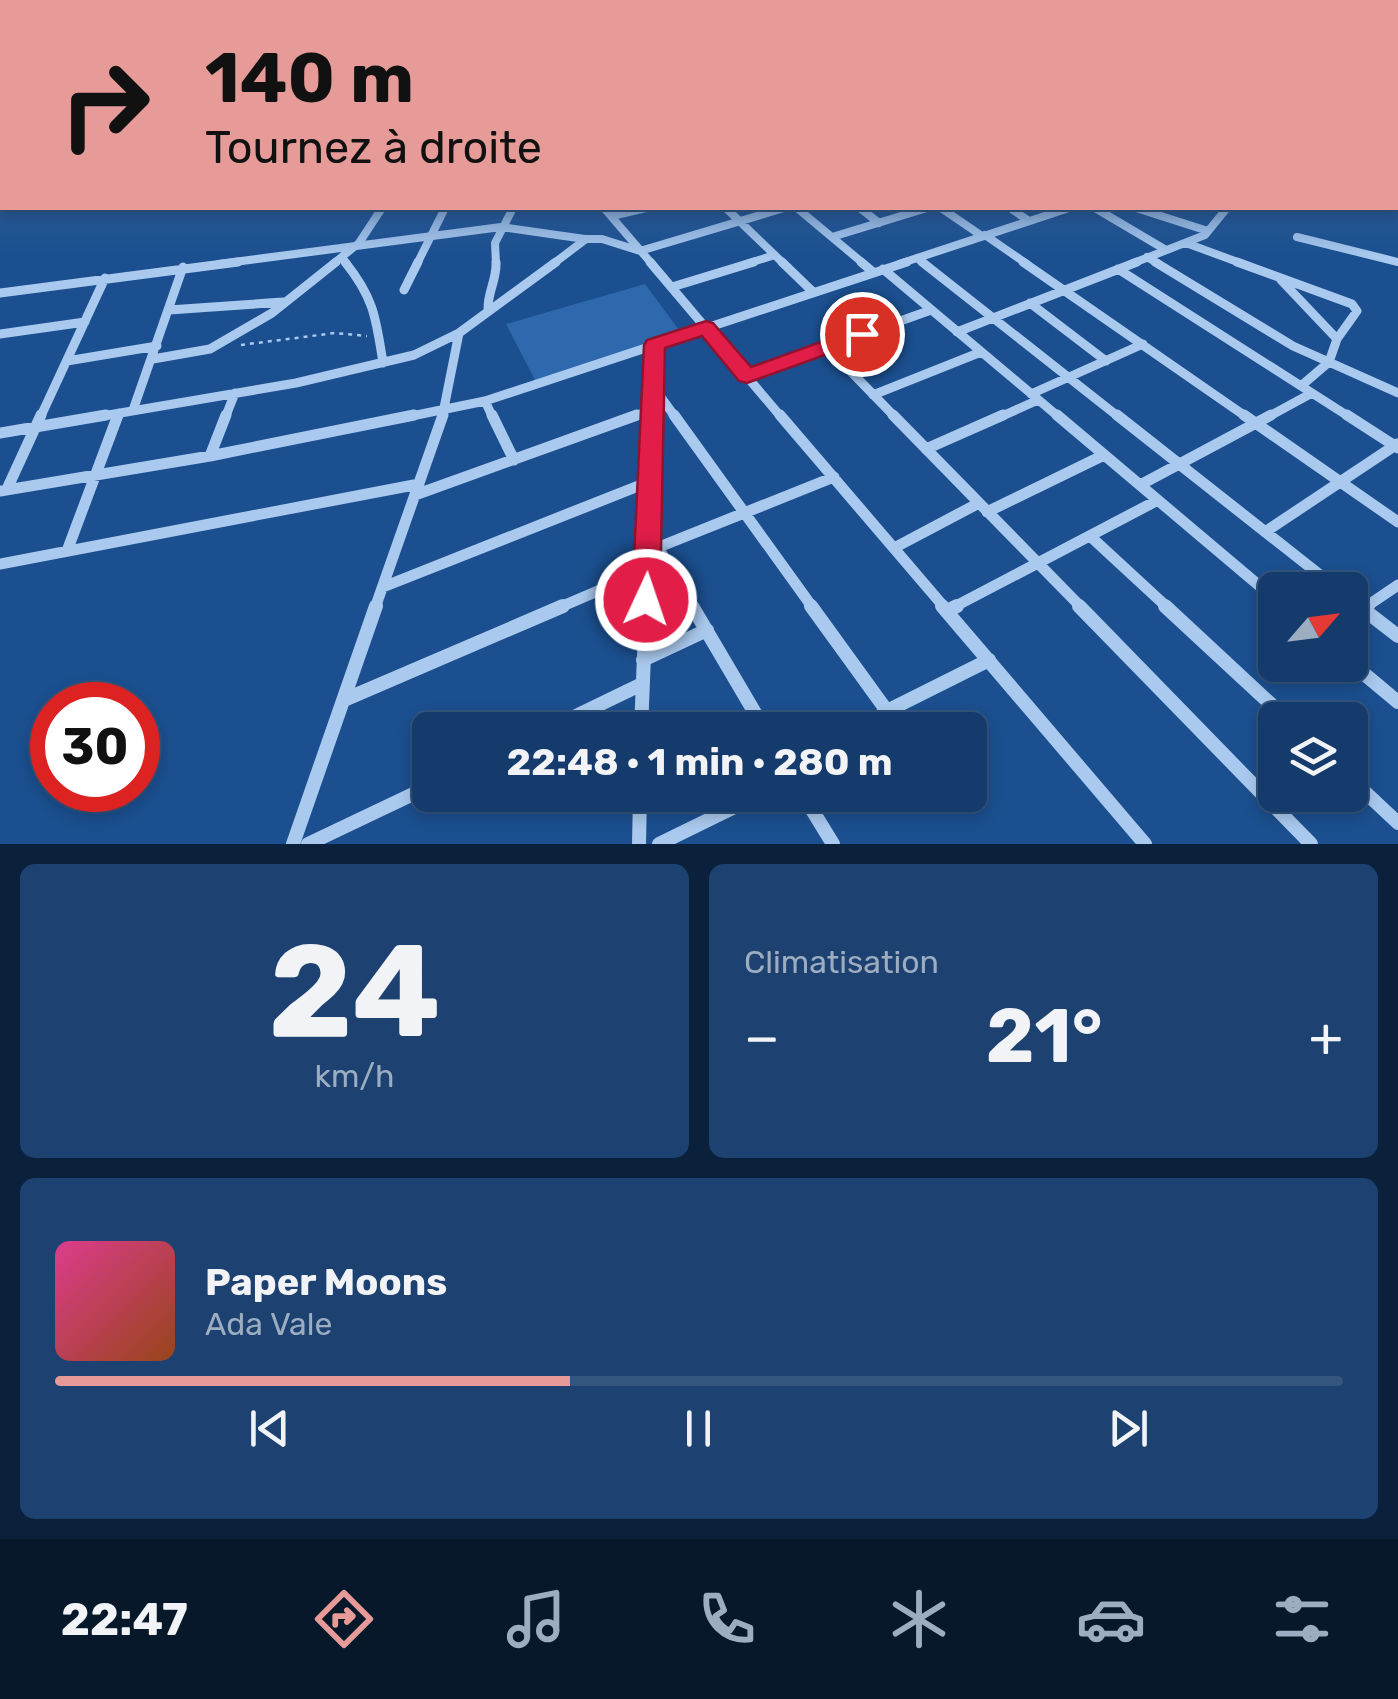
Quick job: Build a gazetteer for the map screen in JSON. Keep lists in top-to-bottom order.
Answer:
{
  "north": "top right",
  "page": {
    "turn": ["140 m", "Tournez à droite"],
    "limit": "30",
    "trip": "22:48 · 1 min · 280 m",
    "tile": [
      ["24", "km/h"],
      "Climatisation"
    ],
    "heat": ["−", "21°", "+"],
    "song": ["Paper Moons", "Ada Vale"],
    "tabs": "22:47"
  }
}
